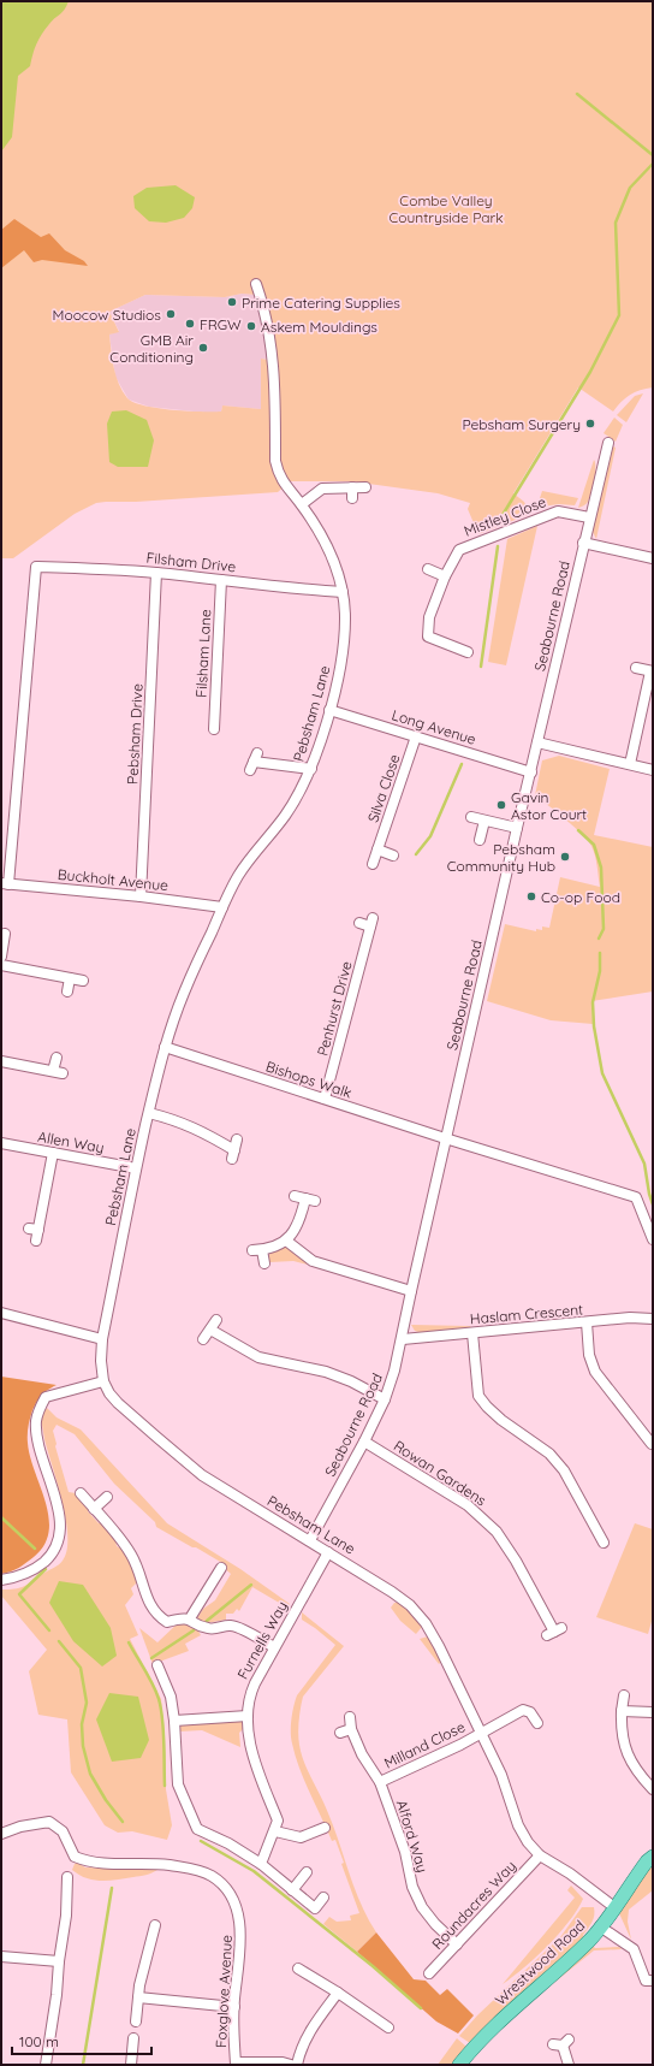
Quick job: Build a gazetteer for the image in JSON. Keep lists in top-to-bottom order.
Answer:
{
  "streets": {
    "main road": ["Wrestwood Road"],
    "street": [
      "Mistley Close",
      "Filsham Drive",
      "Seabourne Road",
      "Filsham Lane",
      "Pebsham Lane",
      "Long Avenue",
      "Pebsham Drive",
      "Silva Close",
      "Buckholt Avenue",
      "Penhurst Drive",
      "Bishops Walk",
      "Allen Way",
      "Haslam Crescent",
      "Rowan Gardens",
      "Furnells Way",
      "Milland Close",
      "Alford Way",
      "Roundacres Way",
      "Foxglove Avenue"
    ]
  },
  "crossings": [
    ["Mistley Close", "Seabourne Road"],
    ["Filsham Drive", "Filsham Lane"],
    ["Filsham Drive", "Pebsham Lane"],
    ["Filsham Drive", "Pebsham Drive"],
    ["Filsham Drive", "Buckholt Avenue"],
    ["Seabourne Road", "Pebsham Lane"],
    ["Seabourne Road", "Long Avenue"],
    ["Seabourne Road", "Bishops Walk"],
    ["Seabourne Road", "Haslam Crescent"],
    ["Seabourne Road", "Rowan Gardens"],
    ["Pebsham Lane", "Long Avenue"],
    ["Pebsham Lane", "Buckholt Avenue"],
    ["Pebsham Lane", "Bishops Walk"],
    ["Pebsham Lane", "Allen Way"],
    ["Pebsham Lane", "Furnells Way"],
    ["Pebsham Lane", "Milland Close"],
    ["Pebsham Lane", "Roundacres Way"],
    ["Pebsham Lane", "Wrestwood Road"],
    ["Long Avenue", "Silva Close"],
    ["Pebsham Drive", "Buckholt Avenue"],
    ["Penhurst Drive", "Bishops Walk"],
    ["Milland Close", "Alford Way"],
    ["Alford Way", "Roundacres Way"]
  ],
  "parks": ["Combe Valley Countryside Park"],
  "places": [
    "Prime Catering Supplies",
    "Moocow Studios",
    "FRGW",
    "Askem Mouldings",
    "GMB Air Conditioning",
    "Pebsham Surgery",
    "Gavin Astor Court",
    "Pebsham Community Hub",
    "Co-op Food"
  ],
  "scale_bar": "100 m"
}
